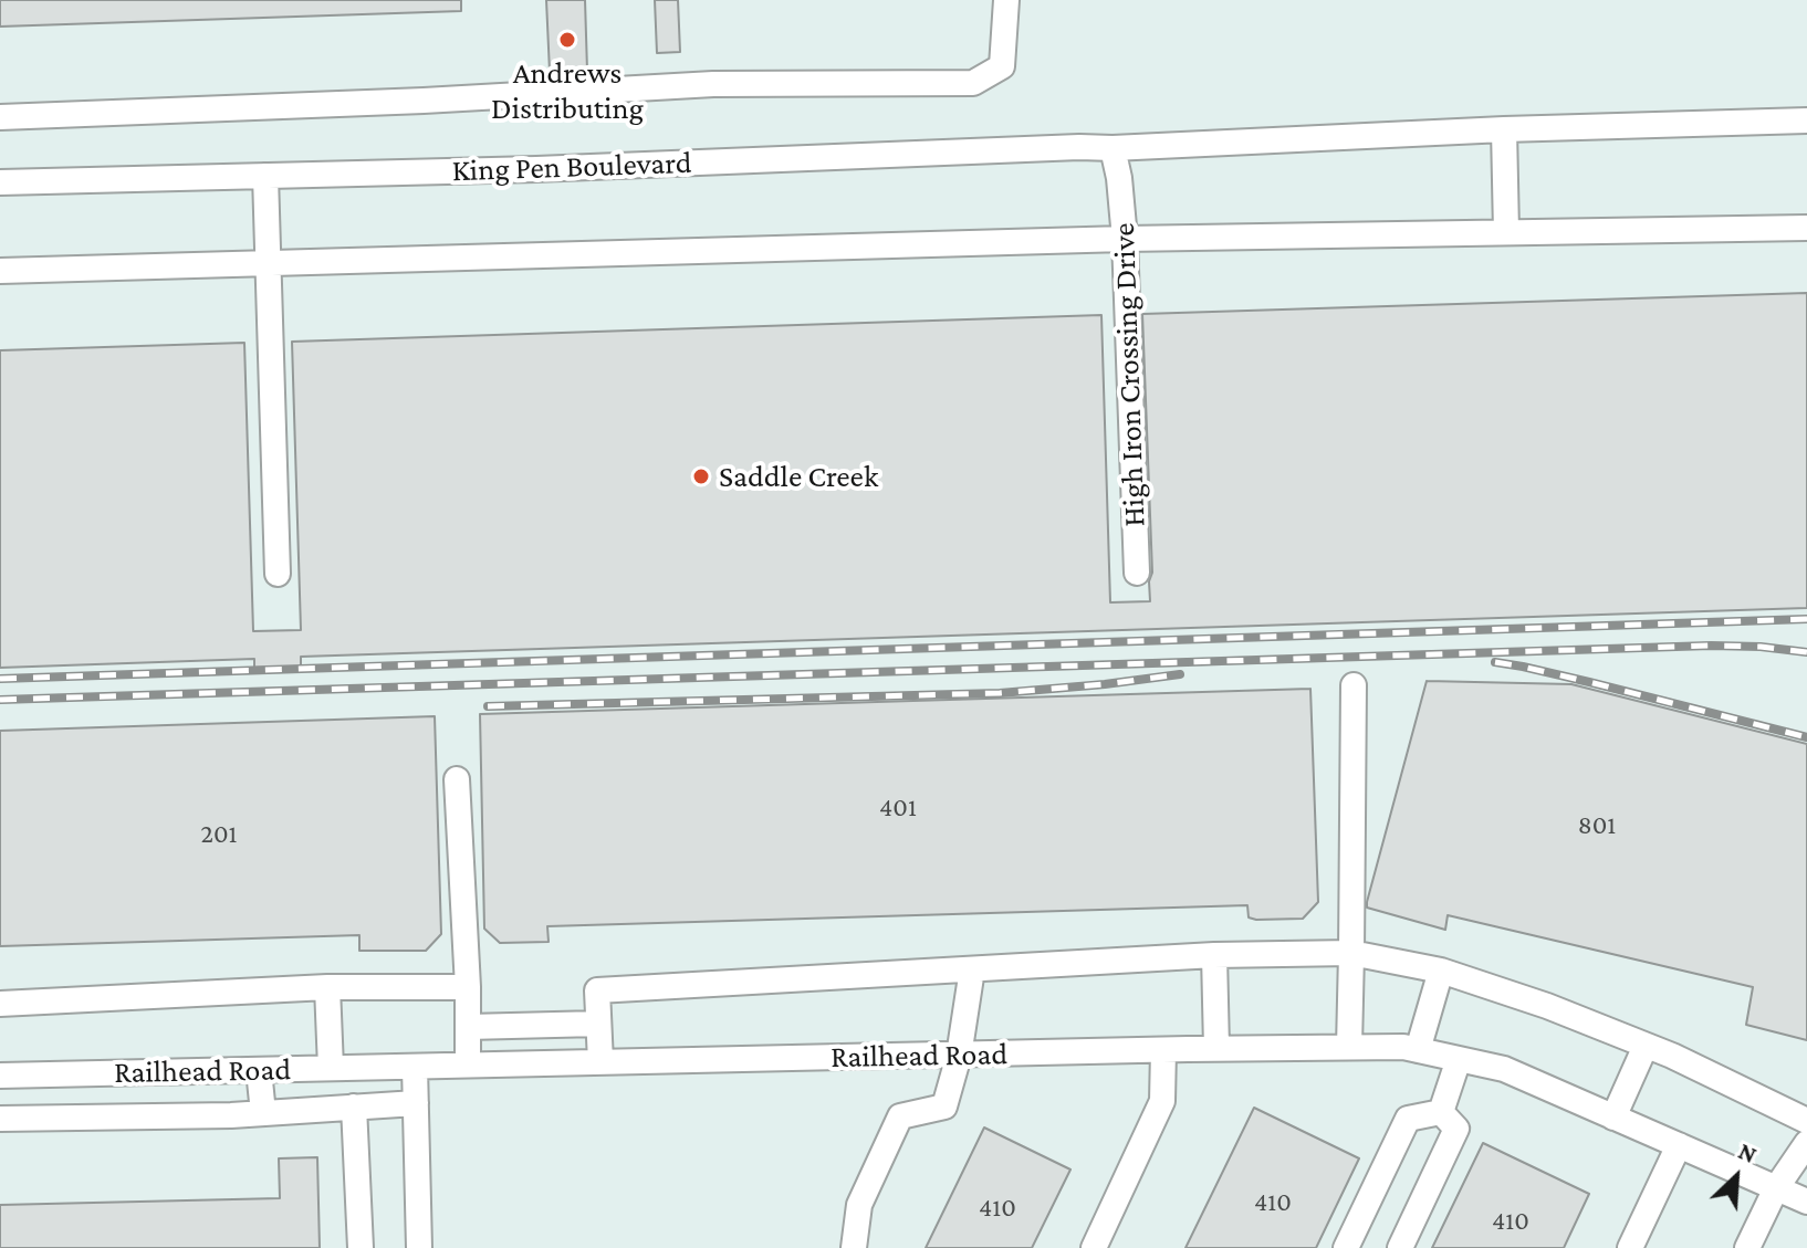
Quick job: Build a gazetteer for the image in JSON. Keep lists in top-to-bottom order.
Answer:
{
  "streets": {
    "street": ["King Pen Boulevard", "High Iron Crossing Drive", "Railhead Road"]
  },
  "crossings": [
    ["King Pen Boulevard", "High Iron Crossing Drive"]
  ],
  "places": ["Andrews Distributing", "Saddle Creek"],
  "house_numbers": [
    "401",
    "801",
    "201",
    "410",
    "410",
    "410"
  ],
  "north": "top right"
}
